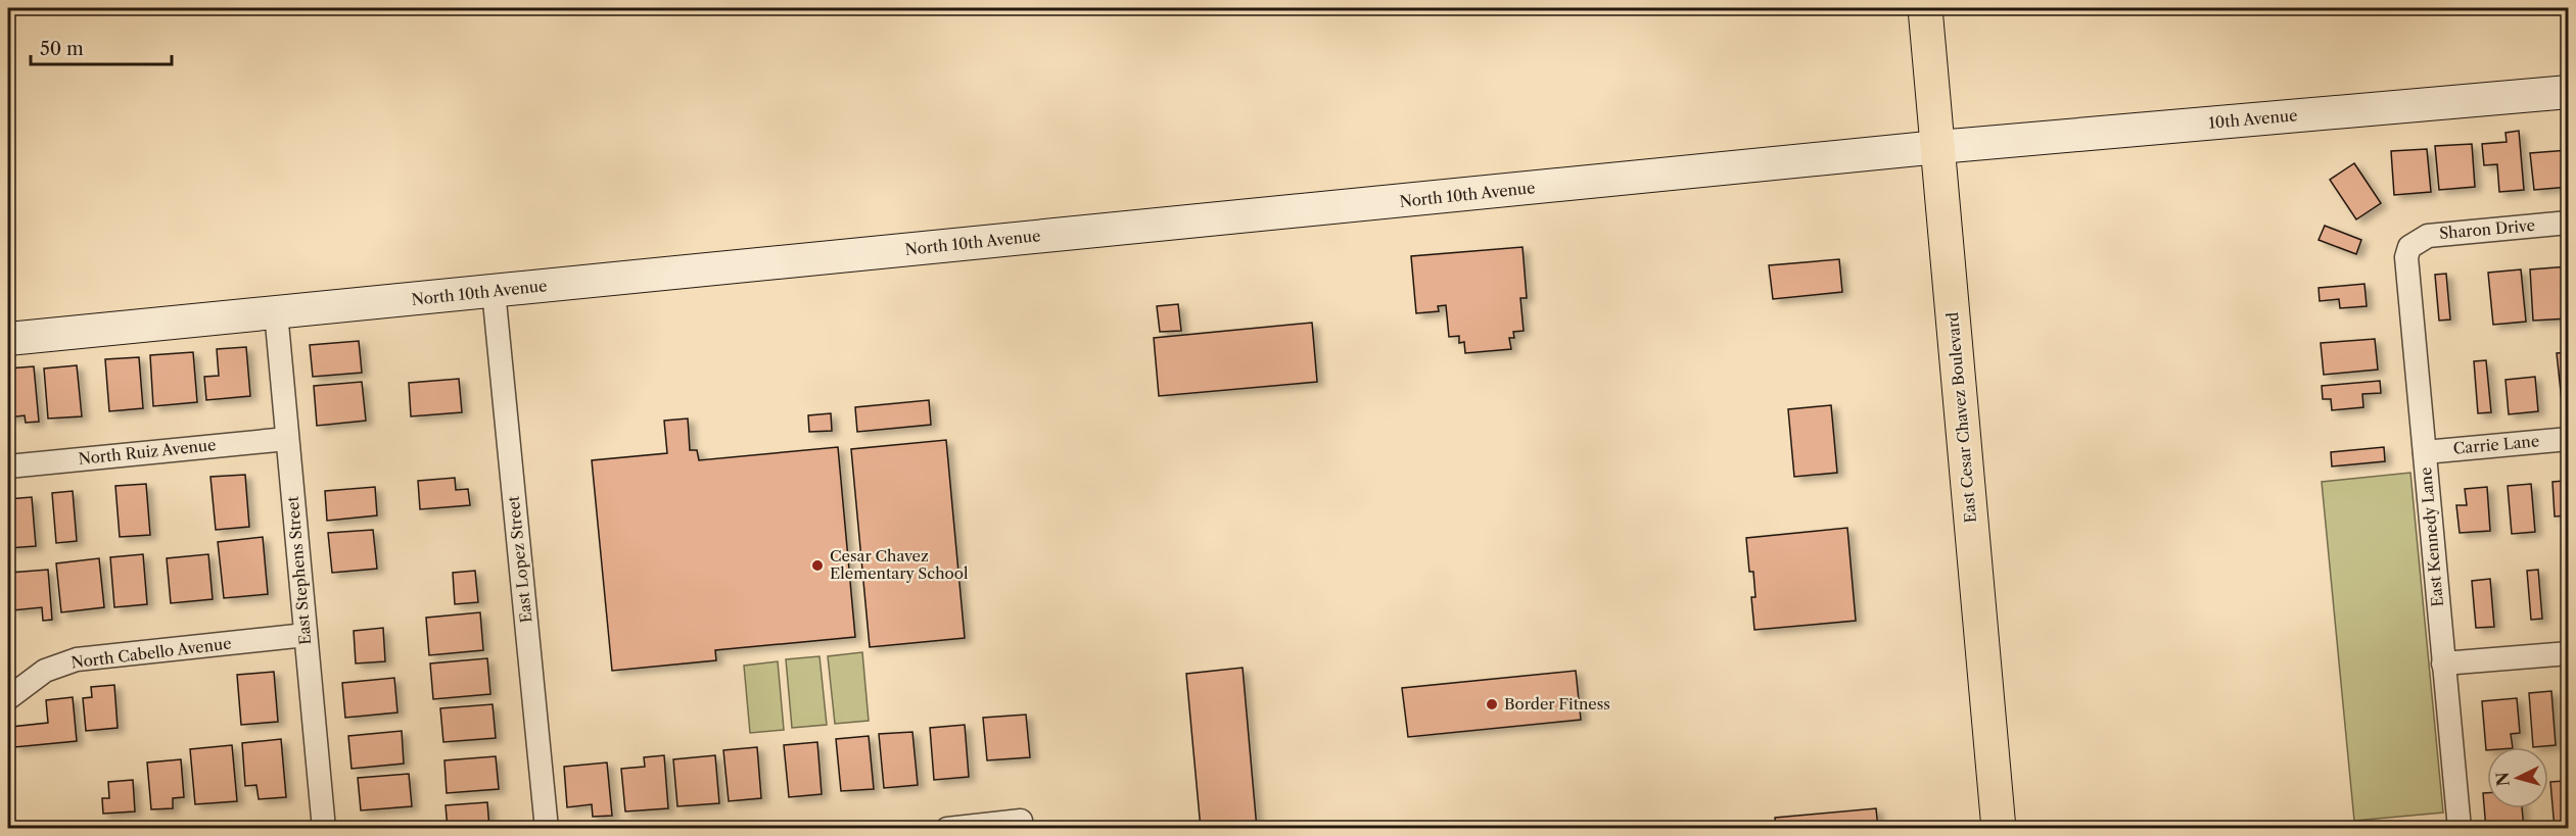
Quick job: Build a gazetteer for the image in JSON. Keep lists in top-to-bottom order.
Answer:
{
  "streets": {
    "highway": ["East Cesar Chavez Boulevard"],
    "main road": ["10th Avenue", "North 10th Avenue"],
    "street": [
      "Sharon Drive",
      "Carrie Lane",
      "North Ruiz Avenue",
      "East Kennedy Lane",
      "East Lopez Street",
      "East Stephens Street",
      "North Cabello Avenue"
    ]
  },
  "crossings": [
    ["10th Avenue", "North 10th Avenue"],
    ["10th Avenue", "East Cesar Chavez Boulevard"],
    ["North 10th Avenue", "East Cesar Chavez Boulevard"],
    ["North 10th Avenue", "East Lopez Street"],
    ["North 10th Avenue", "East Stephens Street"],
    ["Sharon Drive", "East Kennedy Lane"],
    ["Carrie Lane", "East Kennedy Lane"],
    ["North Ruiz Avenue", "East Stephens Street"],
    ["East Stephens Street", "North Cabello Avenue"]
  ],
  "places": ["Cesar Chavez Elementary School", "Border Fitness"],
  "scale_bar": "50 m",
  "north": "left"
}
